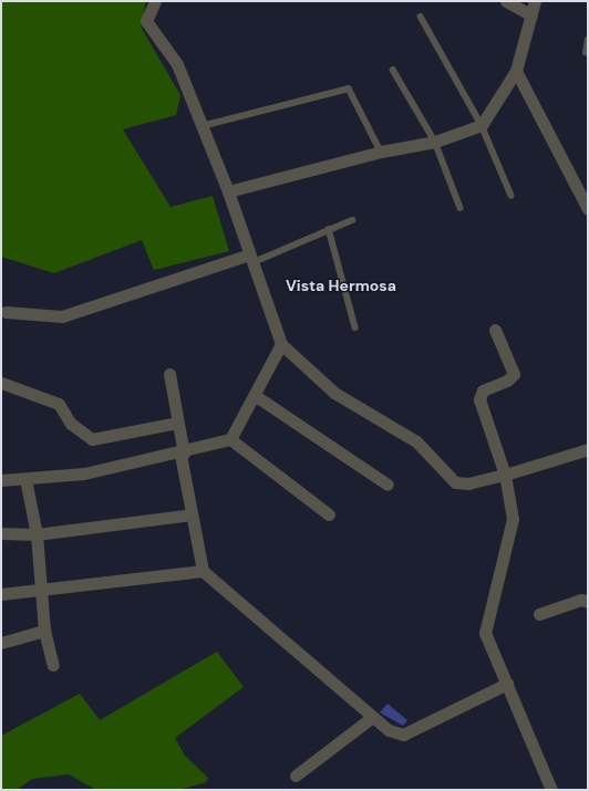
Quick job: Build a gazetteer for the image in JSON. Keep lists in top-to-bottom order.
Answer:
{
  "districts": ["Vista Hermosa"]
}
